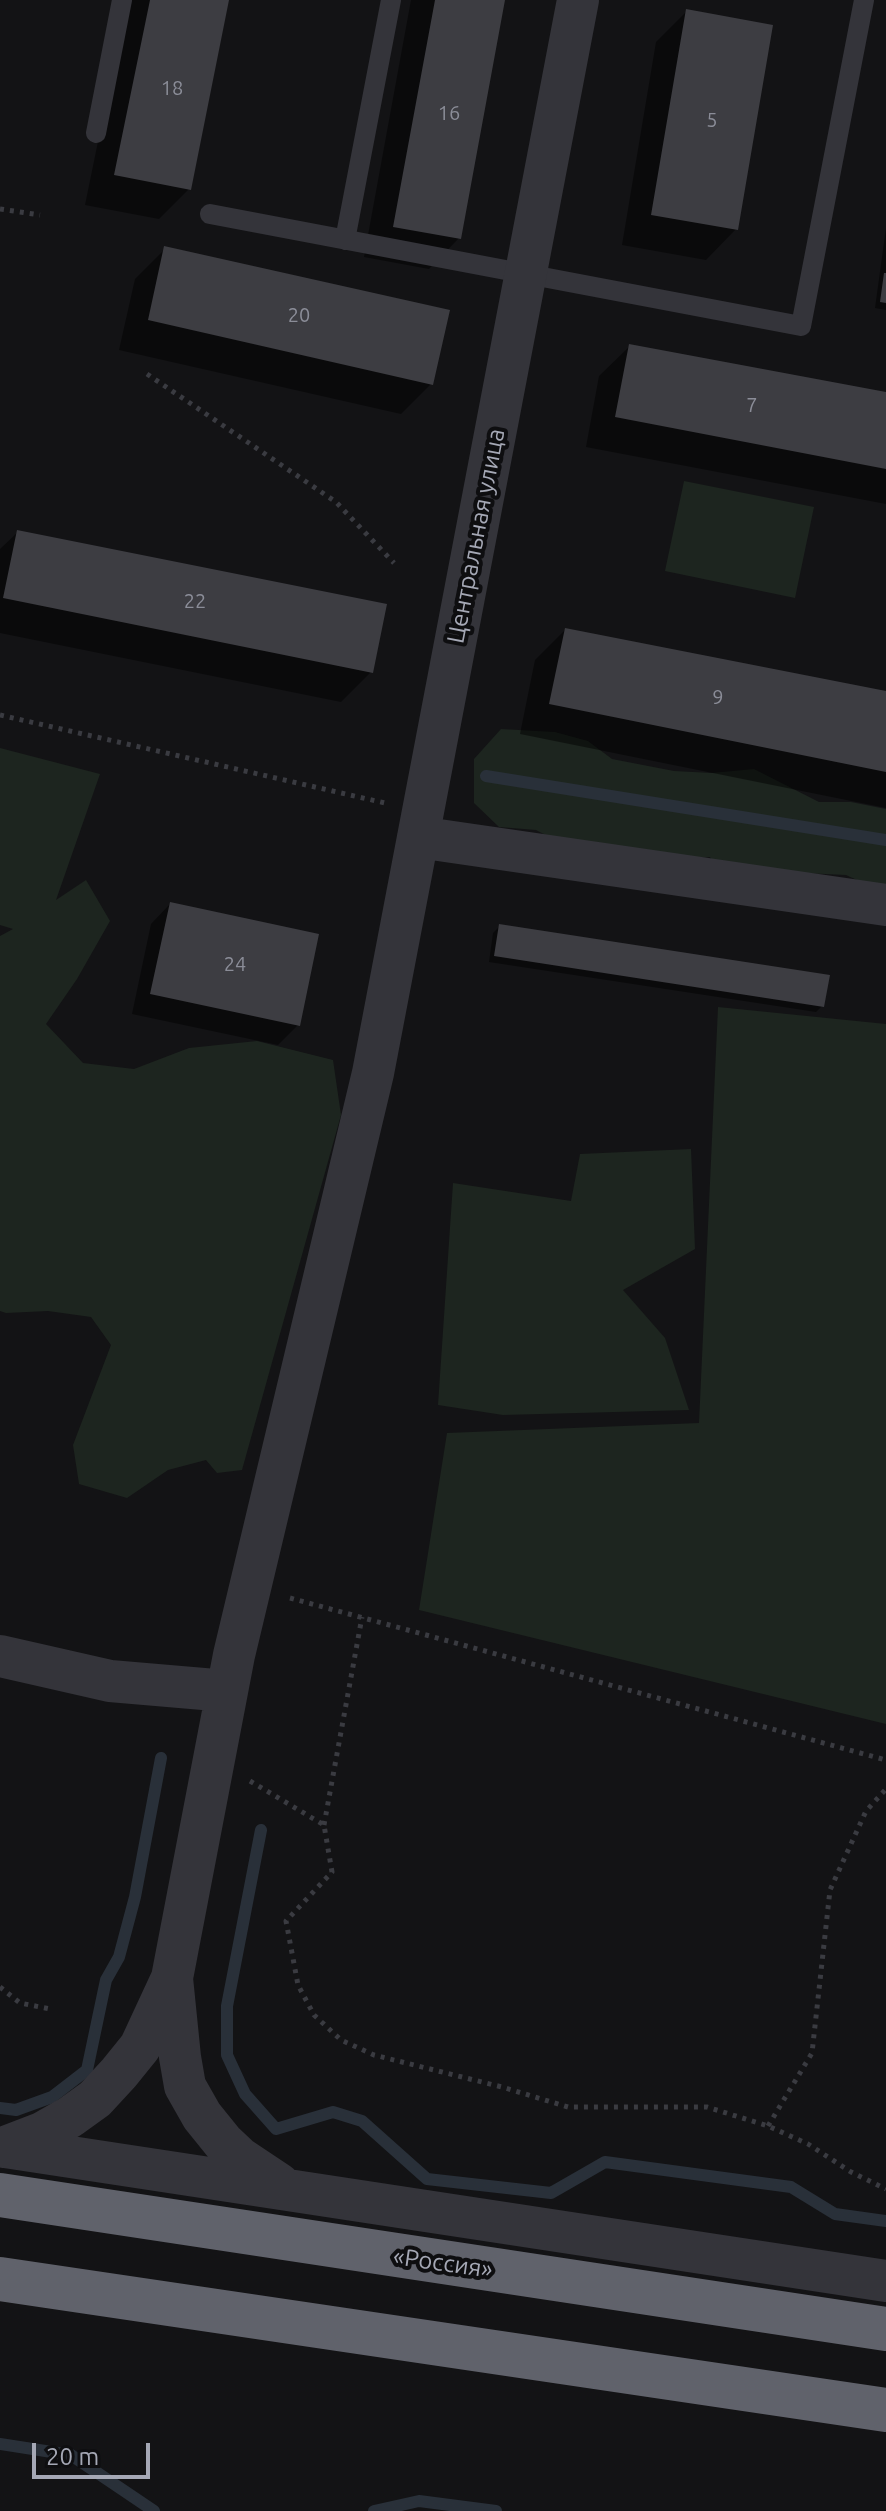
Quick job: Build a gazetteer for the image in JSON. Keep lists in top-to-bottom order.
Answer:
{
  "streets": {
    "highway": ["«Россия»"],
    "street": ["Центральная улица"]
  },
  "house_numbers": [
    "18",
    "16",
    "5",
    "20",
    "7",
    "22",
    "9",
    "24"
  ],
  "scale_bar": "20 m"
}
